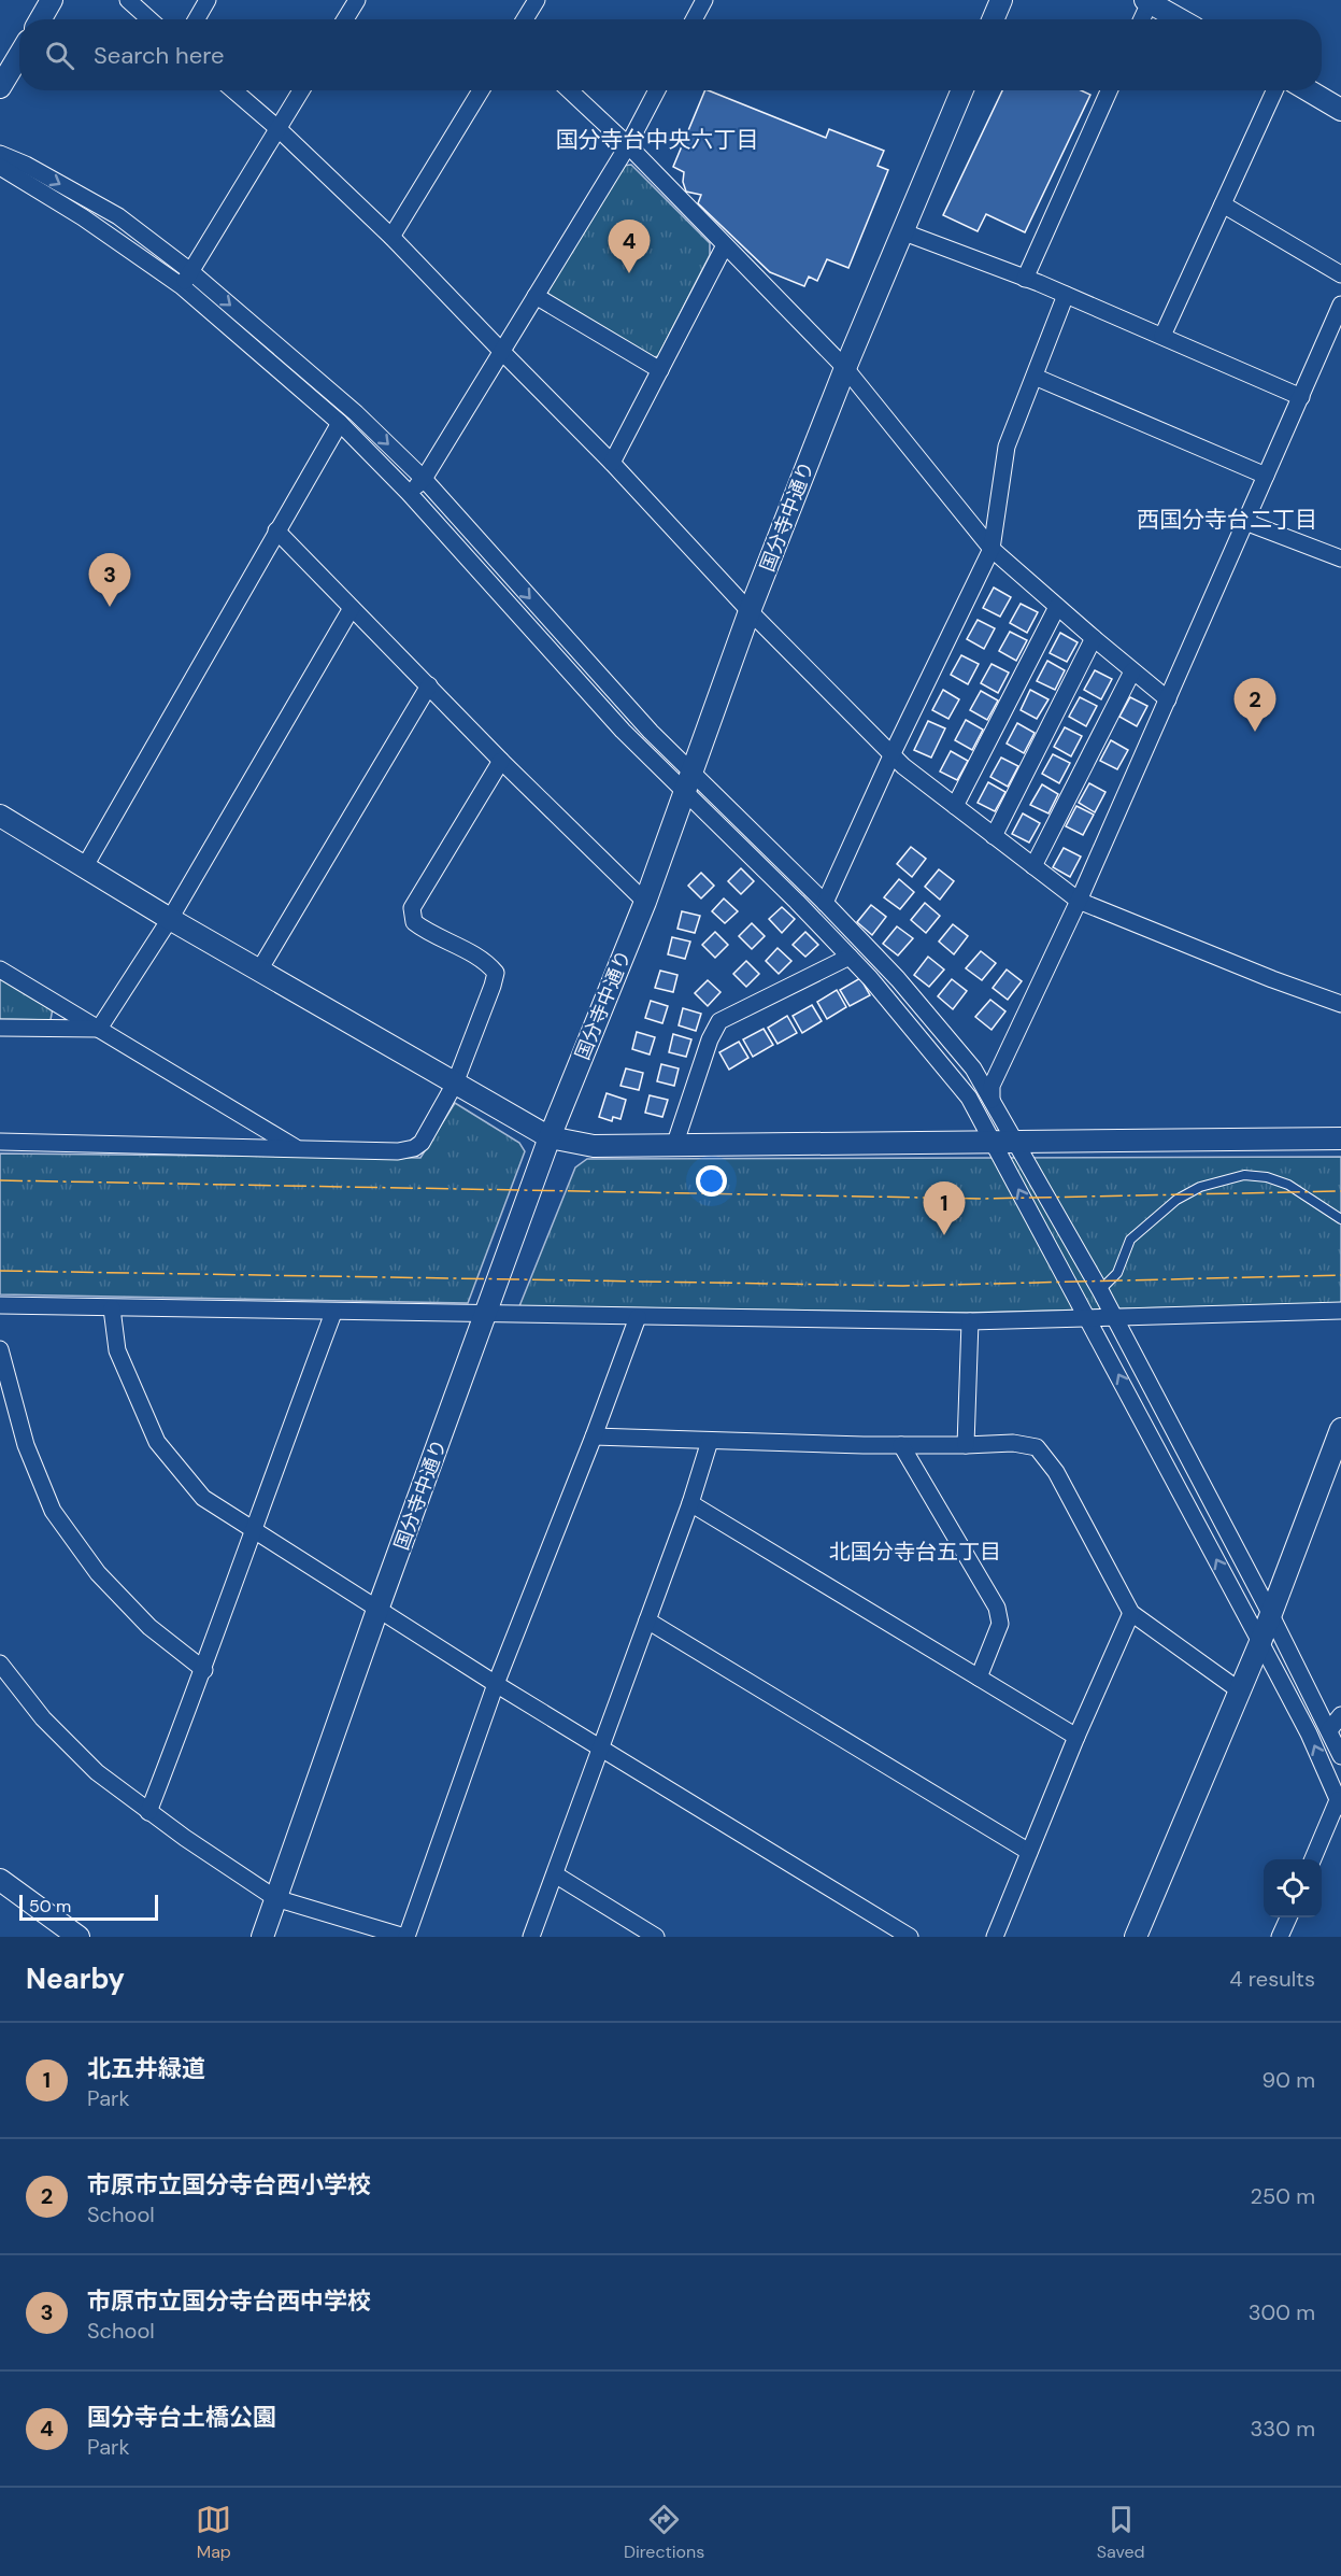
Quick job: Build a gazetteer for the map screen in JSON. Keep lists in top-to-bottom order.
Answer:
{
  "streets": {
    "street": ["国分寺中通り"]
  },
  "districts": ["国分寺台中央六丁目", "西国分寺台二丁目", "北国分寺台五丁目"],
  "scale_bar": "50 m",
  "page": {
    "search": "Search here",
    "pins": [
      "4",
      "3",
      "2",
      "1"
    ],
    "scale": "50 m",
    "heading": ["Nearby", "4 results"],
    "list": [
      {
        "mark": "1",
        "name": "北五井緑道",
        "note": "Park",
        "value": "90 m"
      },
      {
        "mark": "2",
        "name": "市原市立国分寺台西小学校",
        "note": "School",
        "value": "250 m"
      },
      {
        "mark": "3",
        "name": "市原市立国分寺台西中学校",
        "note": "School",
        "value": "300 m"
      },
      {
        "mark": "4",
        "name": "国分寺台土橋公園",
        "note": "Park",
        "value": "330 m"
      }
    ],
    "nav": ["Map", "Directions", "Saved"]
  }
}
